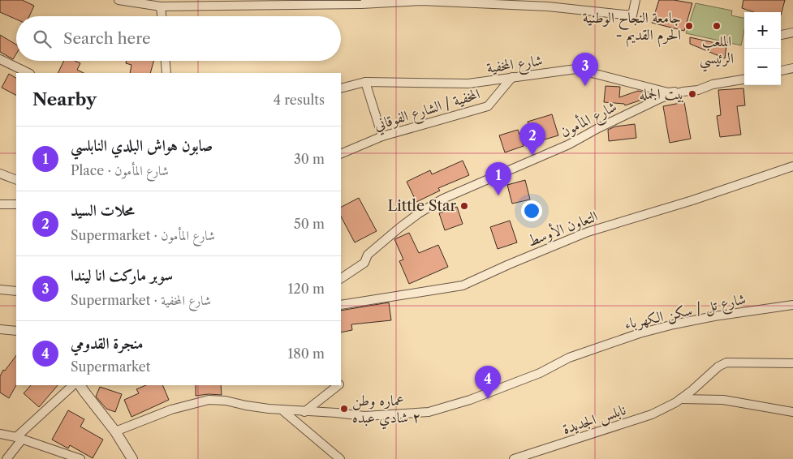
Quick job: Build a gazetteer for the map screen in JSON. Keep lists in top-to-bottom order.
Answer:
{
  "streets": {
    "street": [
      "شارع المخفية",
      "المخفية / الشارع الفوقاني",
      "شارع المأمون",
      "التعاون الأوسط",
      "شارع تل / سكن الكهرباء",
      "نابلس الجديدة"
    ]
  },
  "crossings": [
    ["شارع المخفية", "المخفية / الشارع الفوقاني"],
    ["شارع المخفية", "شارع المأمون"]
  ],
  "places": [
    "جامعة النجاح الوطنية - الحرم القديم",
    "الملعب الرئيسي",
    "بيت الجمله",
    "Little Star",
    "عماره وطن ٢ شادي عبده"
  ],
  "page": {
    "map_buttons": ["+", "−"],
    "search": "Search here",
    "pins": [
      "3",
      "2",
      "1",
      "4"
    ],
    "heading": ["Nearby", "4 results"],
    "list": [
      {
        "mark": "1",
        "name": "صابون هواش البلدي النابلسي",
        "note": "Place · شارع المأمون",
        "value": "30 m"
      },
      {
        "mark": "2",
        "name": "محلات السيد",
        "note": "Supermarket · شارع المأمون",
        "value": "50 m"
      },
      {
        "mark": "3",
        "name": "سوبر ماركت انا ليندا",
        "note": "Supermarket · شارع المخفية",
        "value": "120 m"
      },
      {
        "mark": "4",
        "name": "منجرة القدومي",
        "note": "Supermarket",
        "value": "180 m"
      }
    ]
  }
}
